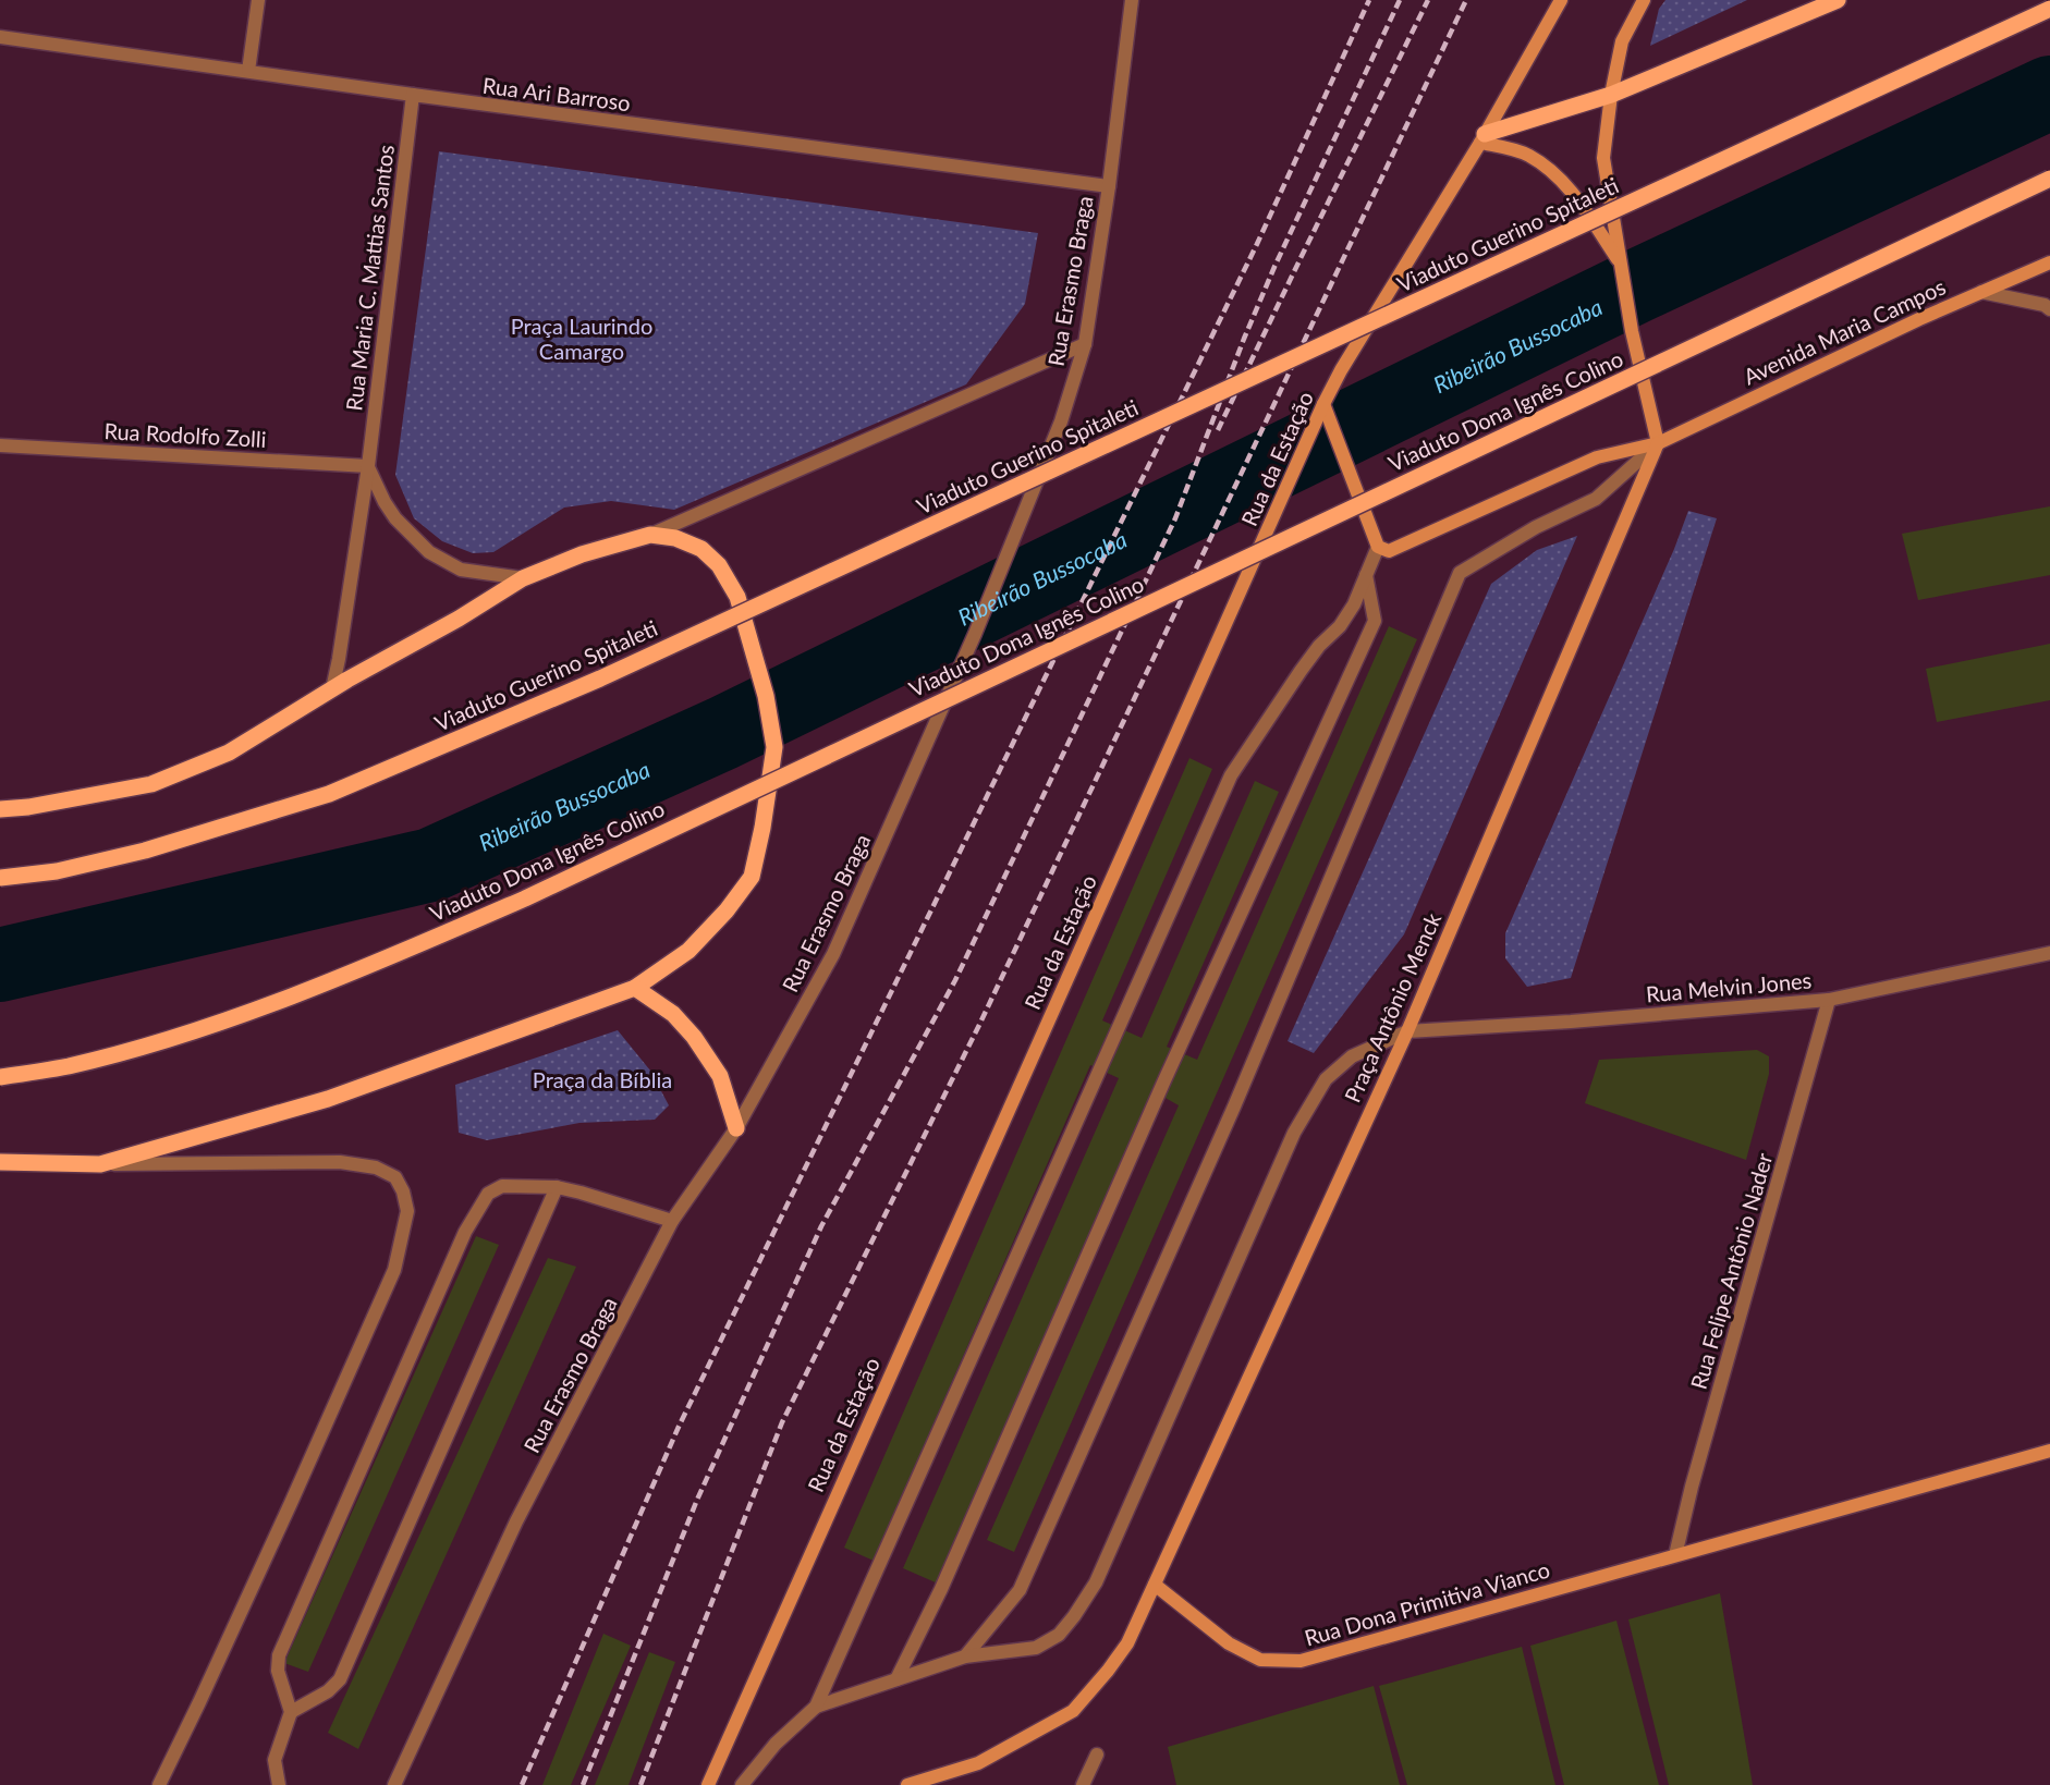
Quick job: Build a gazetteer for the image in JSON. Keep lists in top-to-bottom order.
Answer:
{
  "streets": {
    "main road": [
      "Viaduto Guerino Spitaleti",
      "Avenida Maria Campos",
      "Viaduto Dona Ignês Colino",
      "Rua da Estação",
      "Praça Antônio Menck",
      "Rua Dona Primitiva Vianco"
    ],
    "street": [
      "Rua Ari Barroso",
      "Rua Maria C. Mattias Santos",
      "Rua Erasmo Braga",
      "Rua Rodolfo Zolli",
      "Rua Melvin Jones",
      "Rua Felipe Antônio Nader"
    ]
  },
  "crossings": [
    ["Rua Ari Barroso", "Rua Maria C. Mattias Santos"],
    ["Rua Ari Barroso", "Rua Erasmo Braga"],
    ["Rua Maria C. Mattias Santos", "Rua Rodolfo Zolli"],
    ["Avenida Maria Campos", "Praça Antônio Menck"],
    ["Rua Melvin Jones", "Praça Antônio Menck"],
    ["Rua Melvin Jones", "Rua Felipe Antônio Nader"],
    ["Praça Antônio Menck", "Rua Dona Primitiva Vianco"],
    ["Rua Felipe Antônio Nader", "Rua Dona Primitiva Vianco"]
  ],
  "water": ["Ribeirão Bussocaba"],
  "parks": ["Praça Laurindo Camargo", "Praça da Bíblia"]
}
